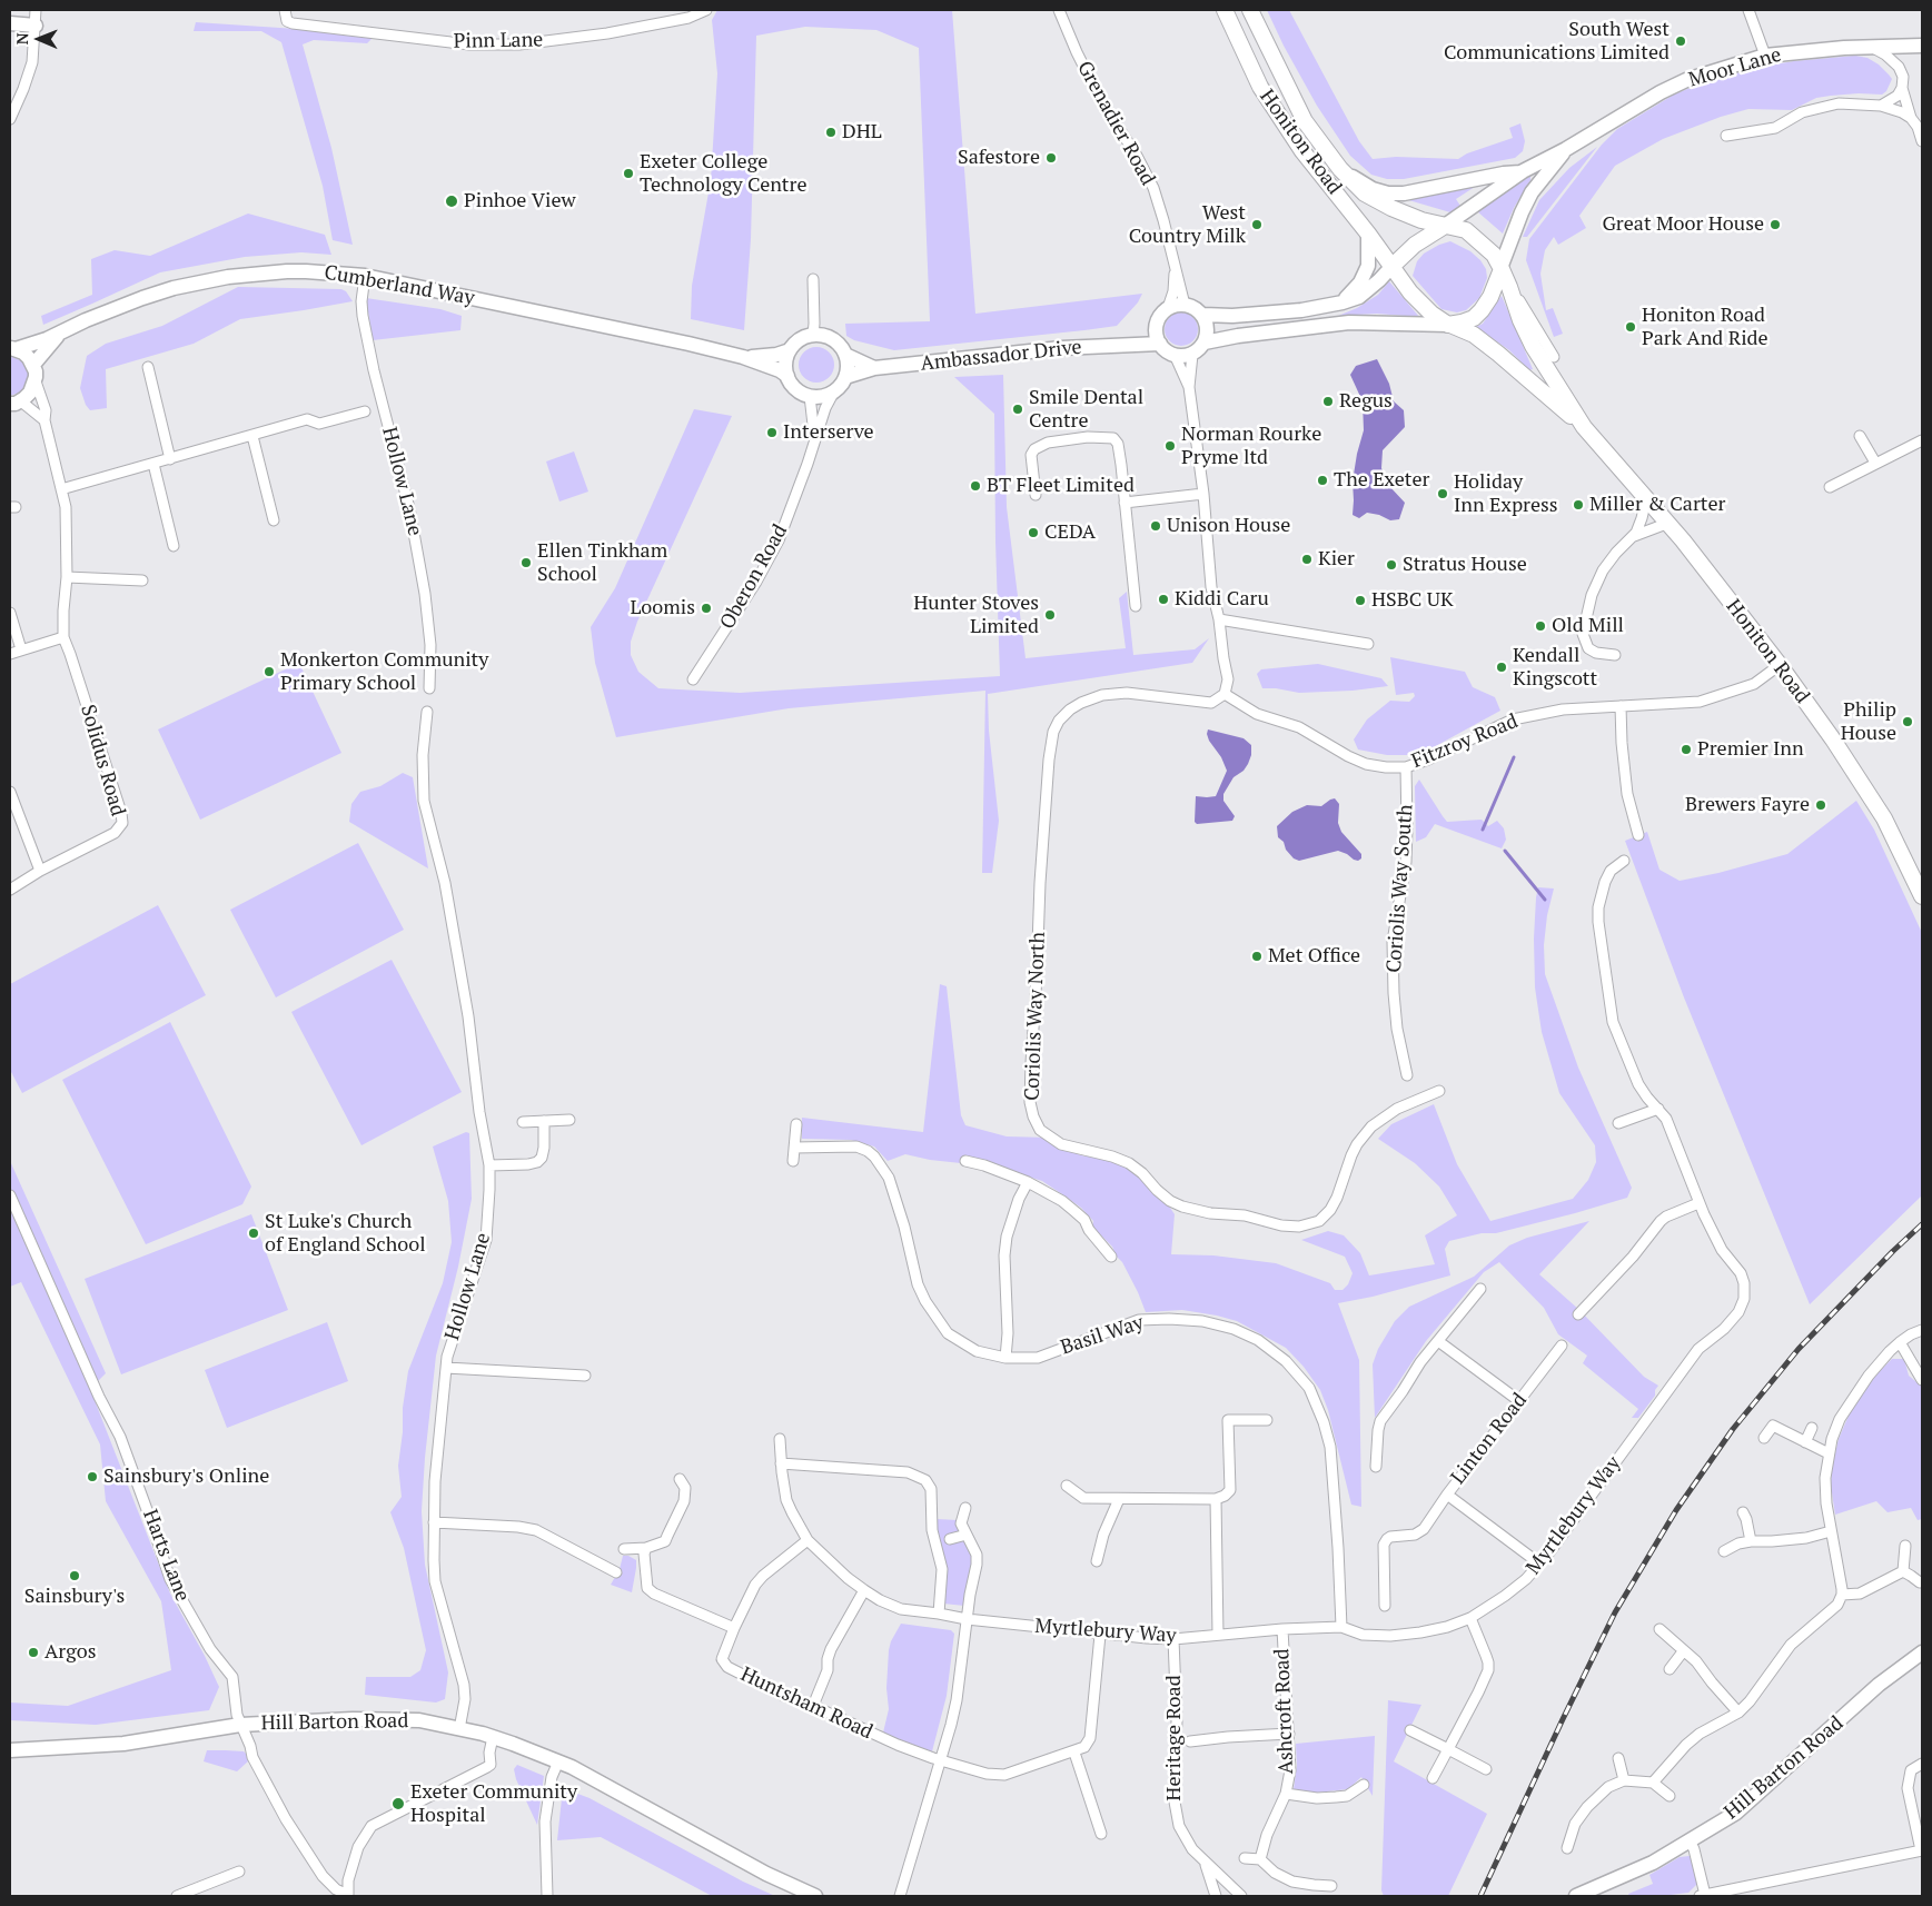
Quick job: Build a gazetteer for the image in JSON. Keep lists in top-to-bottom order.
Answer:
{
  "streets": {
    "main road": [
      "Moor Lane",
      "Honiton Road",
      "Cumberland Way",
      "Ambassador Drive",
      "Hill Barton Road"
    ],
    "street": [
      "Pinn Lane",
      "Grenadier Road",
      "Hollow Lane",
      "Oberon Road",
      "Fitzroy Road",
      "Solidus Road",
      "Coriolis Way South",
      "Coriolis Way North",
      "Basil Way",
      "Linton Road",
      "Myrtlebury Way",
      "Harts Lane",
      "Huntsham Road",
      "Ashcroft Road",
      "Heritage Road"
    ]
  },
  "crossings": [
    ["Moor Lane", "Honiton Road"],
    ["Grenadier Road", "Ambassador Drive"],
    ["Honiton Road", "Fitzroy Road"],
    ["Cumberland Way", "Ambassador Drive"],
    ["Cumberland Way", "Hollow Lane"],
    ["Cumberland Way", "Oberon Road"],
    ["Ambassador Drive", "Oberon Road"],
    ["Hollow Lane", "Hill Barton Road"],
    ["Fitzroy Road", "Coriolis Way South"],
    ["Fitzroy Road", "Coriolis Way North"],
    ["Basil Way", "Myrtlebury Way"],
    ["Linton Road", "Myrtlebury Way"],
    ["Myrtlebury Way", "Huntsham Road"],
    ["Myrtlebury Way", "Ashcroft Road"],
    ["Myrtlebury Way", "Heritage Road"],
    ["Harts Lane", "Hill Barton Road"]
  ],
  "places": [
    "South West Communications Limited",
    "DHL",
    "Safestore",
    "Exeter College Technology Centre",
    "Pinhoe View",
    "West Country Milk",
    "Great Moor House",
    "Honiton Road Park And Ride",
    "Regus",
    "Smile Dental Centre",
    "Interserve",
    "Norman Rourke Pryme ltd",
    "The Exeter",
    "BT Fleet Limited",
    "Holiday Inn Express",
    "Miller & Carter",
    "Unison House",
    "CEDA",
    "Kier",
    "Ellen Tinkham School",
    "Stratus House",
    "Kiddi Caru",
    "HSBC UK",
    "Loomis",
    "Hunter Stoves Limited",
    "Old Mill",
    "Kendall Kingscott",
    "Monkerton Community Primary School",
    "Philip House",
    "Premier Inn",
    "Brewers Fayre",
    "Met Office",
    "St Luke's Church of England School",
    "Sainsbury's Online",
    "Sainsbury's",
    "Argos",
    "Exeter Community Hospital"
  ],
  "north": "left"
}
